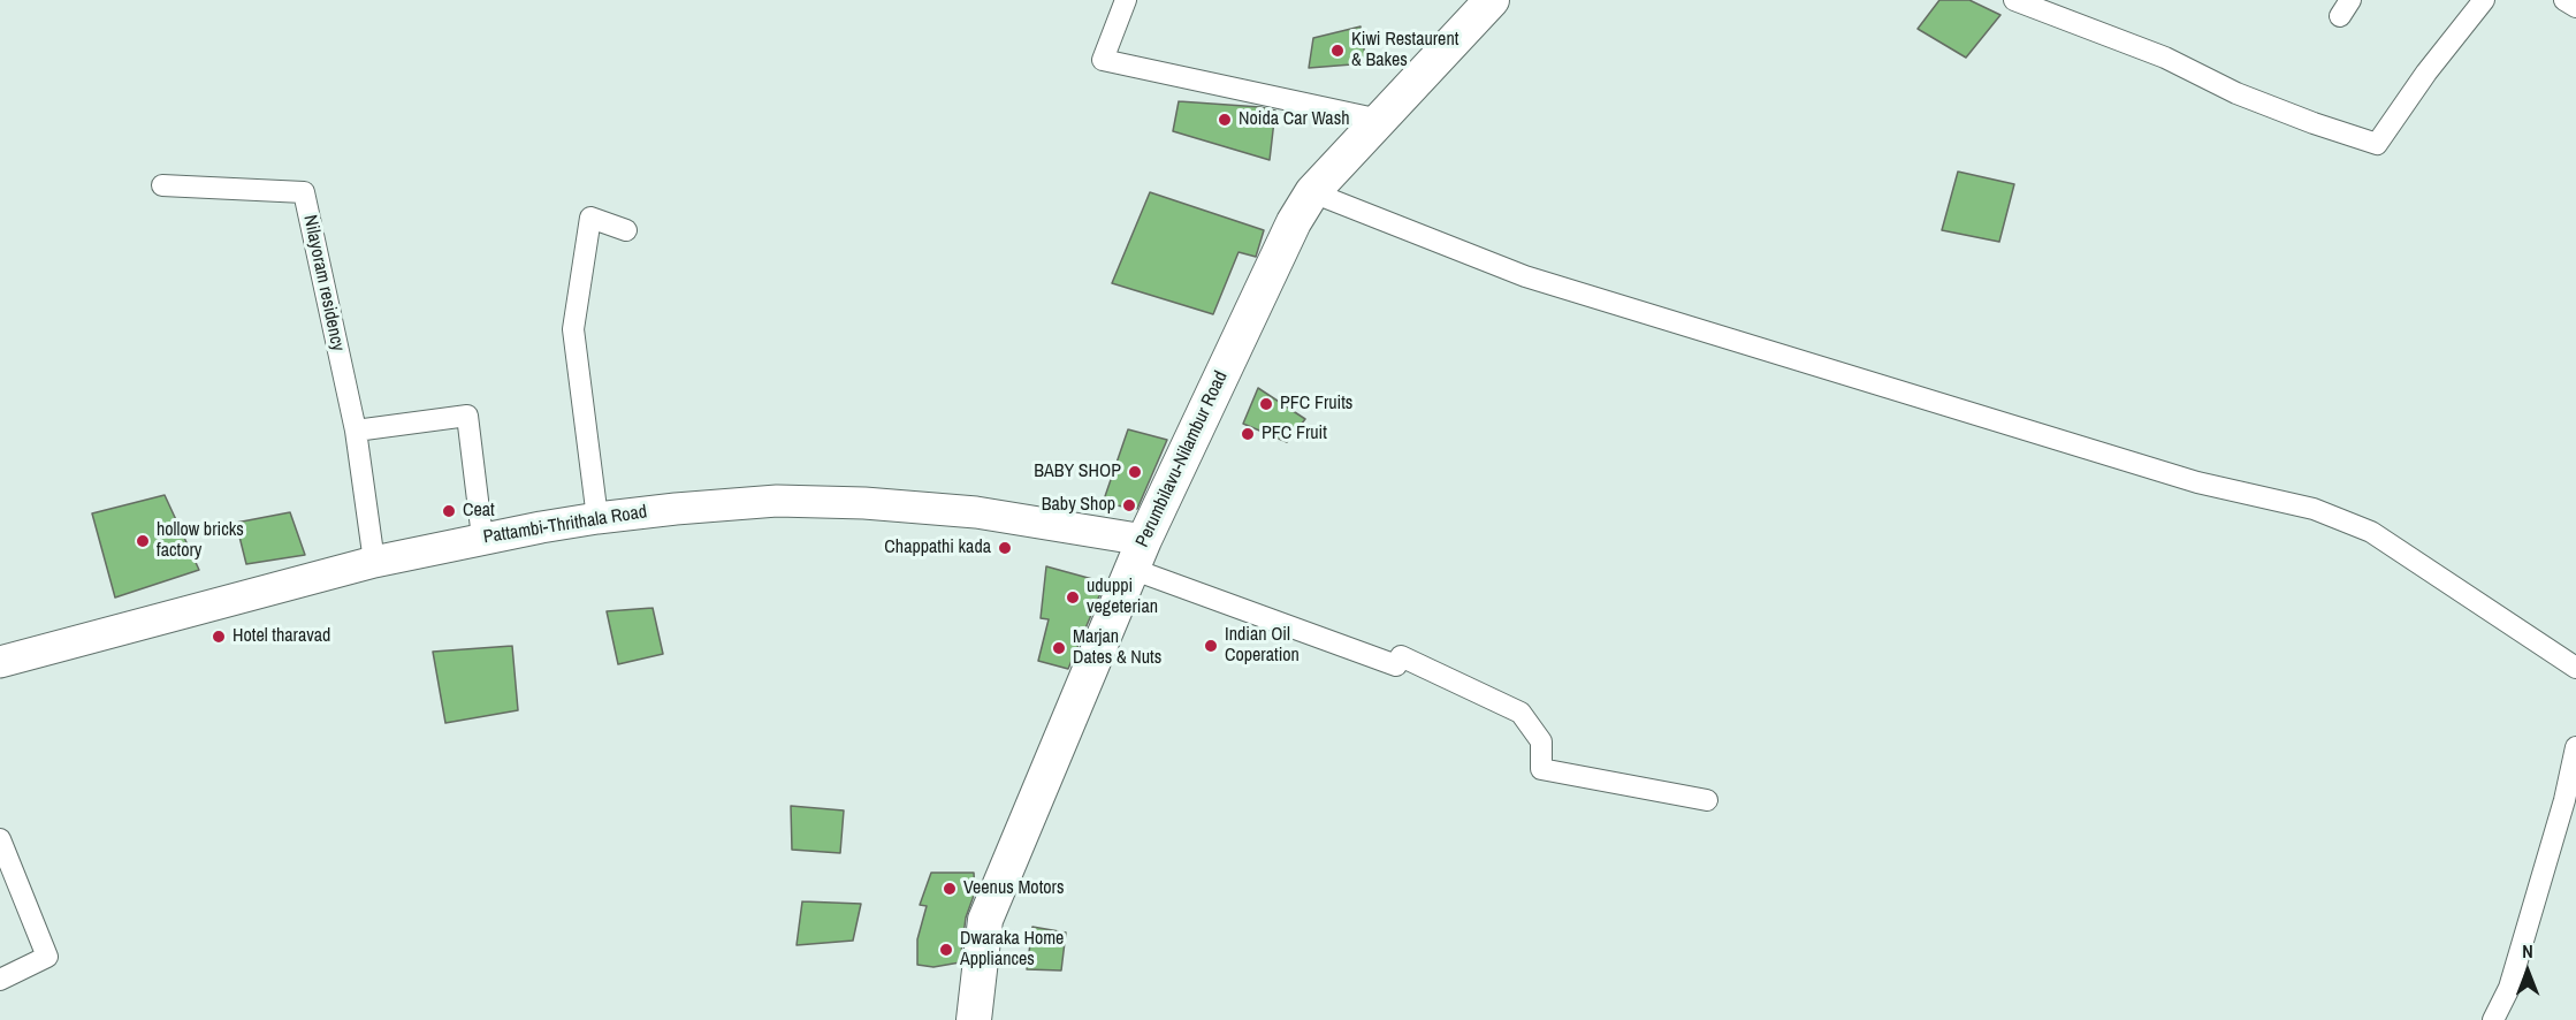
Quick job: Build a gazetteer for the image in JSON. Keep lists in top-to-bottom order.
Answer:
{
  "streets": {
    "main road": ["Perumbilavu-Nilambur Road", "Pattambi-Thrithala Road"],
    "street": ["Nilayoram residency"]
  },
  "crossings": [
    ["Nilayoram residency", "Pattambi-Thrithala Road"],
    ["Perumbilavu-Nilambur Road", "Pattambi-Thrithala Road"]
  ],
  "places": [
    "Kiwi Restaurent & Bakes",
    "Noida Car Wash",
    "PFC Fruits",
    "PFC Fruit",
    "BABY SHOP",
    "Baby Shop",
    "Ceat",
    "hollow bricks factory",
    "Chappathi kada",
    "uduppi vegeterian",
    "Hotel tharavad",
    "Indian Oil Coperation",
    "Marjan Dates & Nuts",
    "Veenus Motors",
    "Dwaraka Home Appliances"
  ],
  "north": "top"
}
